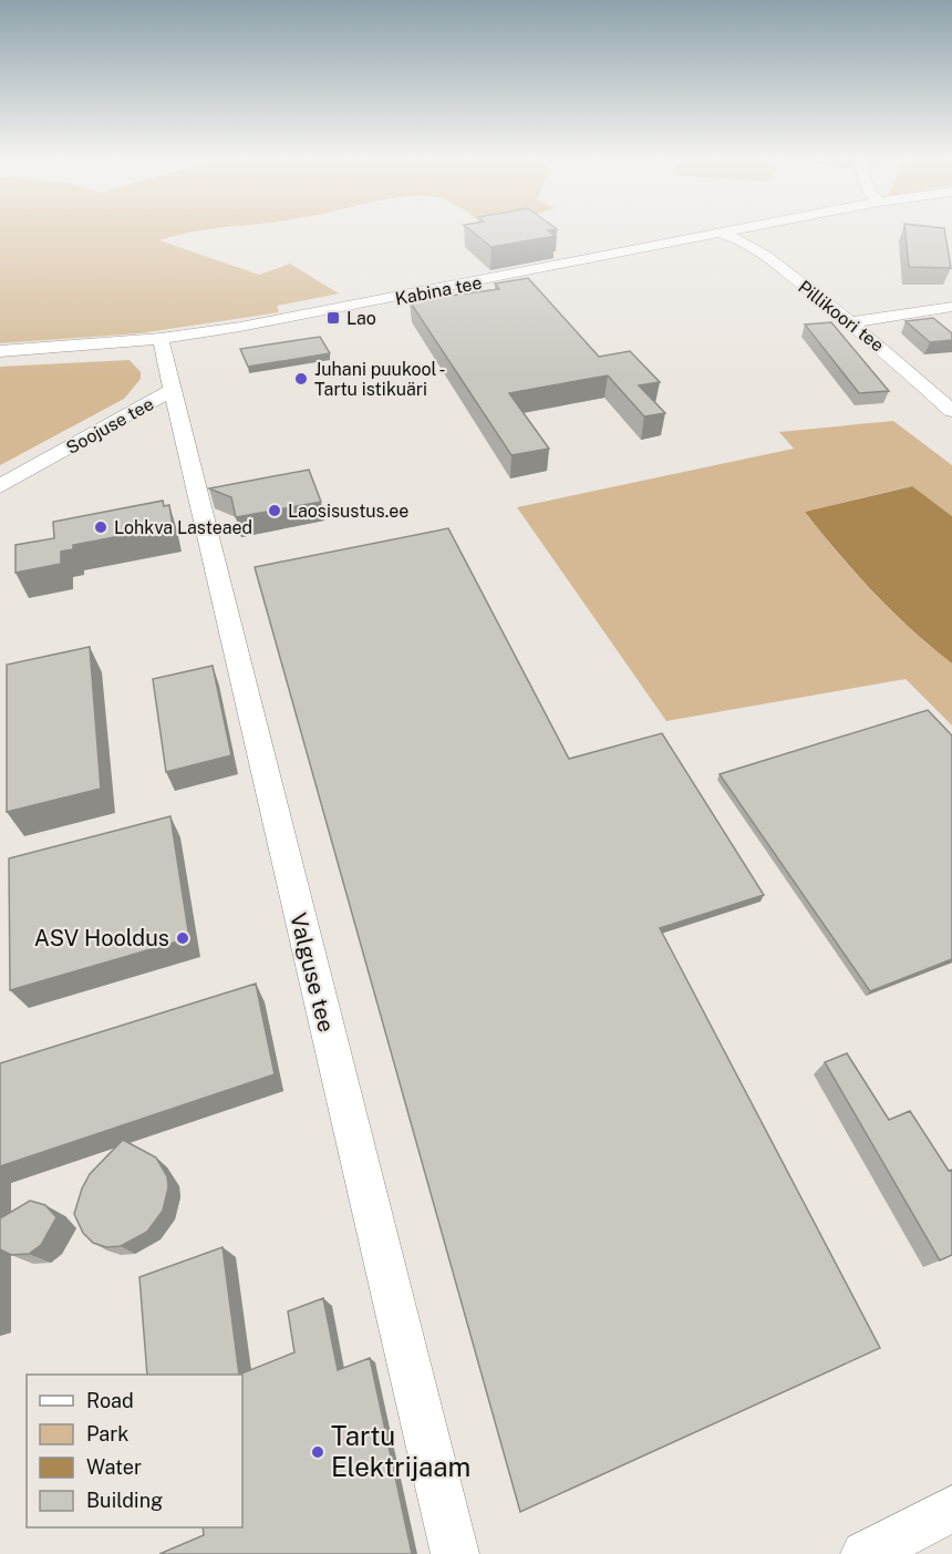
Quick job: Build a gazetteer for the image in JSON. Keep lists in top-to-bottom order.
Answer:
{
  "streets": {
    "street": [
      "Kabina tee",
      "Pillikoori tee",
      "Soojuse tee",
      "Valguse tee"
    ]
  },
  "crossings": [
    ["Kabina tee", "Pillikoori tee"],
    ["Kabina tee", "Soojuse tee"],
    ["Soojuse tee", "Valguse tee"]
  ],
  "places": {
    "transit": ["Lao"],
    "other": [
      "Juhani puukool - Tartu istikuäri",
      "Laosisustus.ee",
      "Lohkva Lasteaed",
      "ASV Hooldus",
      "Tartu Elektrijaam"
    ]
  },
  "legend": [
    "Road",
    "Park",
    "Water",
    "Building"
  ]
}
